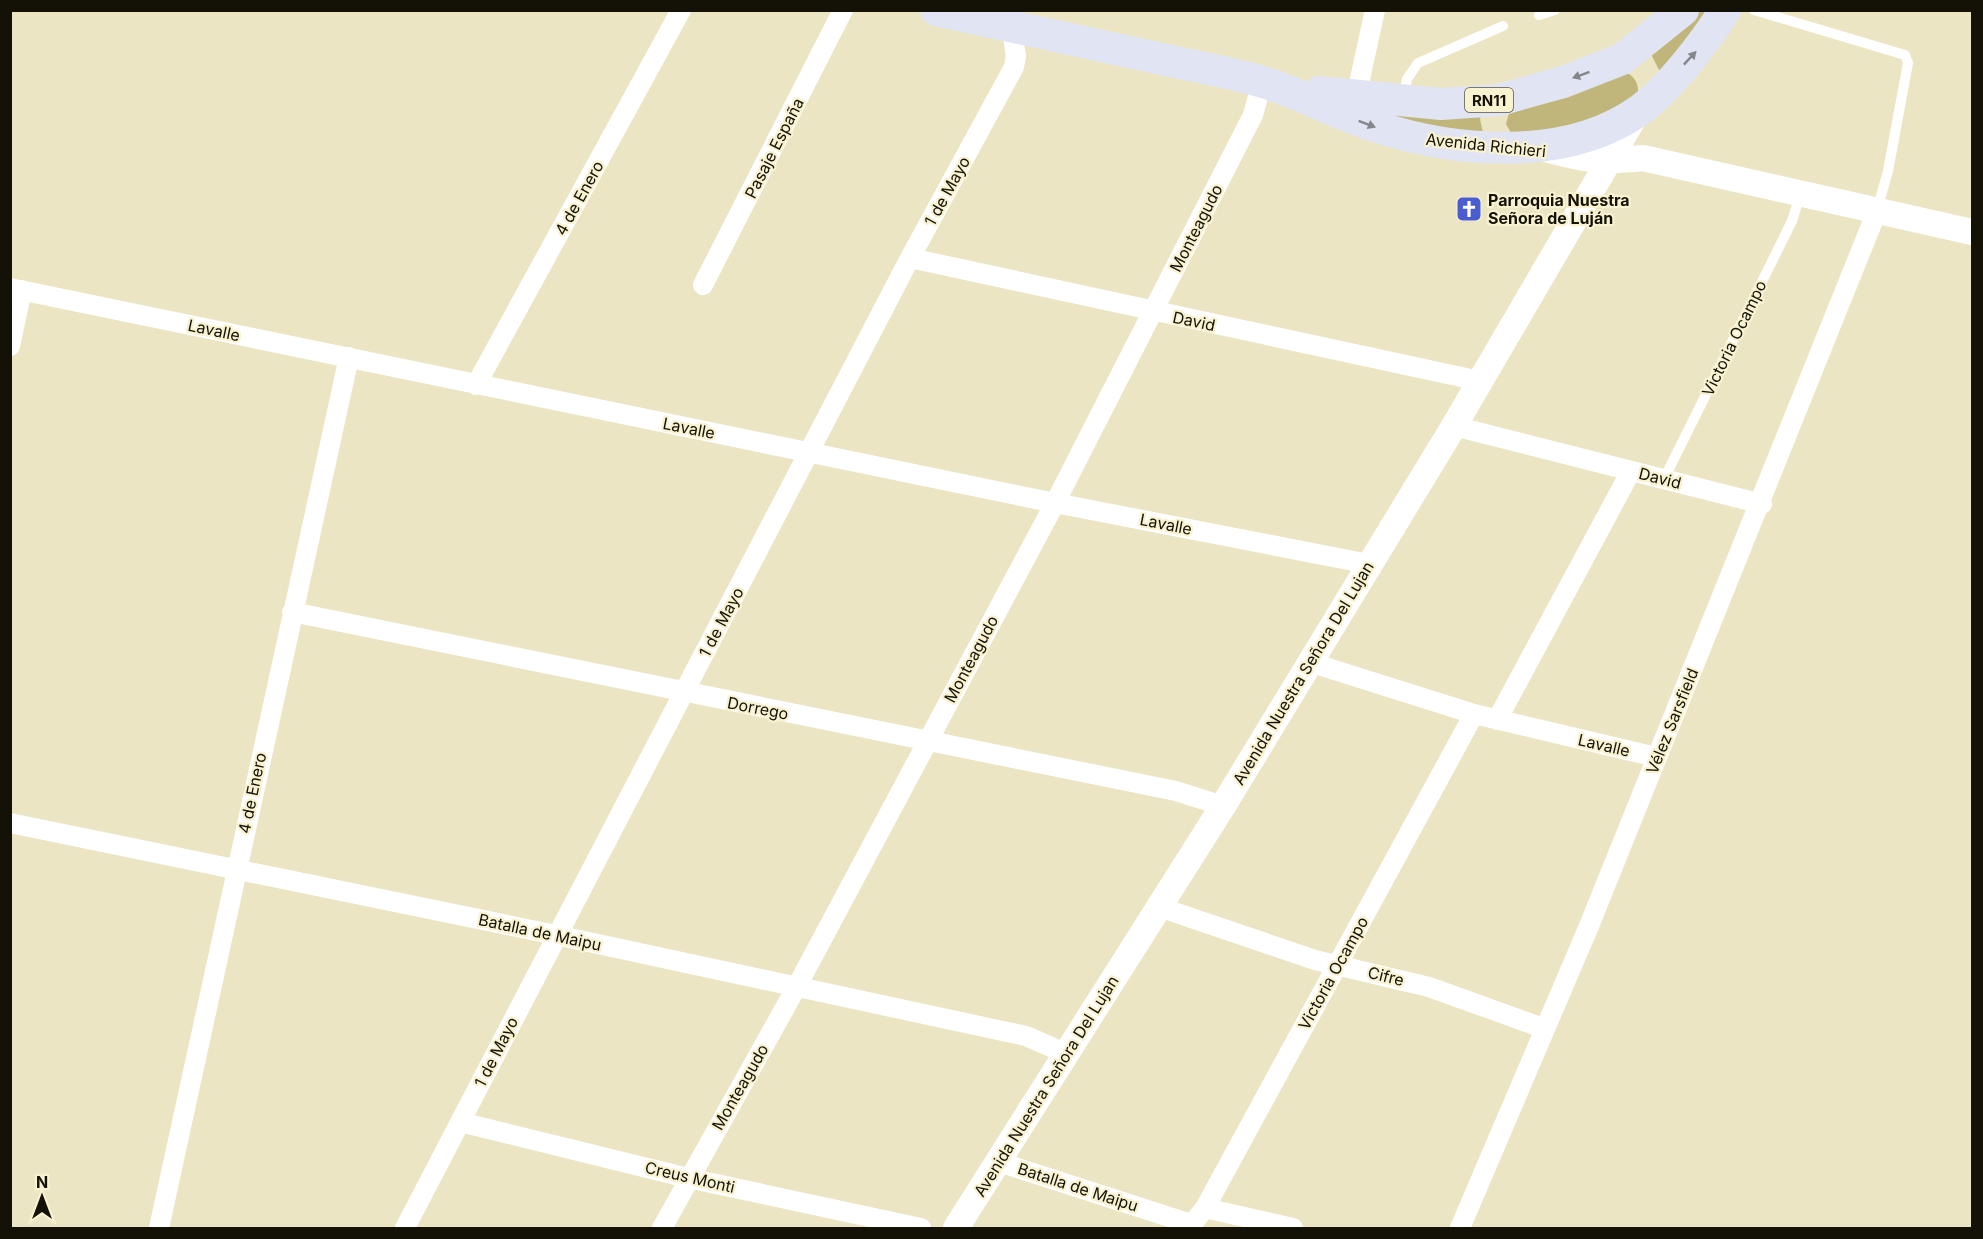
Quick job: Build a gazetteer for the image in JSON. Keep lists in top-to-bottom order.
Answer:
{
  "streets": {
    "main road": ["RN11", "Avenida Richieri"],
    "street": [
      "Pasaje España",
      "1 de Mayo",
      "4 de Enero",
      "Monteagudo",
      "David",
      "Lavalle",
      "Victoria Ocampo",
      "Avenida Nuestra Señora Del Lujan",
      "Dorrego",
      "Vélez Sarsfield",
      "Batalla de Maipu",
      "Cifre",
      "Creus Monti"
    ]
  },
  "crossings": [
    ["RN11", "Avenida Richieri"],
    ["RN11", "Monteagudo"],
    ["RN11", "Avenida Nuestra Señora Del Lujan"],
    ["Avenida Richieri", "1 de Mayo"],
    ["Avenida Richieri", "Monteagudo"],
    ["Avenida Richieri", "Victoria Ocampo"],
    ["Avenida Richieri", "Avenida Nuestra Señora Del Lujan"],
    ["Avenida Richieri", "Vélez Sarsfield"],
    ["1 de Mayo", "David"],
    ["1 de Mayo", "Lavalle"],
    ["1 de Mayo", "Dorrego"],
    ["1 de Mayo", "Batalla de Maipu"],
    ["1 de Mayo", "Creus Monti"],
    ["4 de Enero", "Lavalle"],
    ["4 de Enero", "Dorrego"],
    ["4 de Enero", "Batalla de Maipu"],
    ["Monteagudo", "David"],
    ["Monteagudo", "Lavalle"],
    ["Monteagudo", "Dorrego"],
    ["Monteagudo", "Batalla de Maipu"],
    ["Monteagudo", "Creus Monti"],
    ["David", "Victoria Ocampo"],
    ["David", "Avenida Nuestra Señora Del Lujan"],
    ["David", "Vélez Sarsfield"],
    ["Lavalle", "Victoria Ocampo"],
    ["Lavalle", "Avenida Nuestra Señora Del Lujan"],
    ["Lavalle", "Vélez Sarsfield"],
    ["Victoria Ocampo", "Batalla de Maipu"],
    ["Victoria Ocampo", "Cifre"],
    ["Avenida Nuestra Señora Del Lujan", "Dorrego"],
    ["Avenida Nuestra Señora Del Lujan", "Batalla de Maipu"],
    ["Avenida Nuestra Señora Del Lujan", "Cifre"],
    ["Vélez Sarsfield", "Cifre"]
  ],
  "places": {
    "church": ["Parroquia Nuestra Señora de Luján"]
  },
  "north": "top"
}
